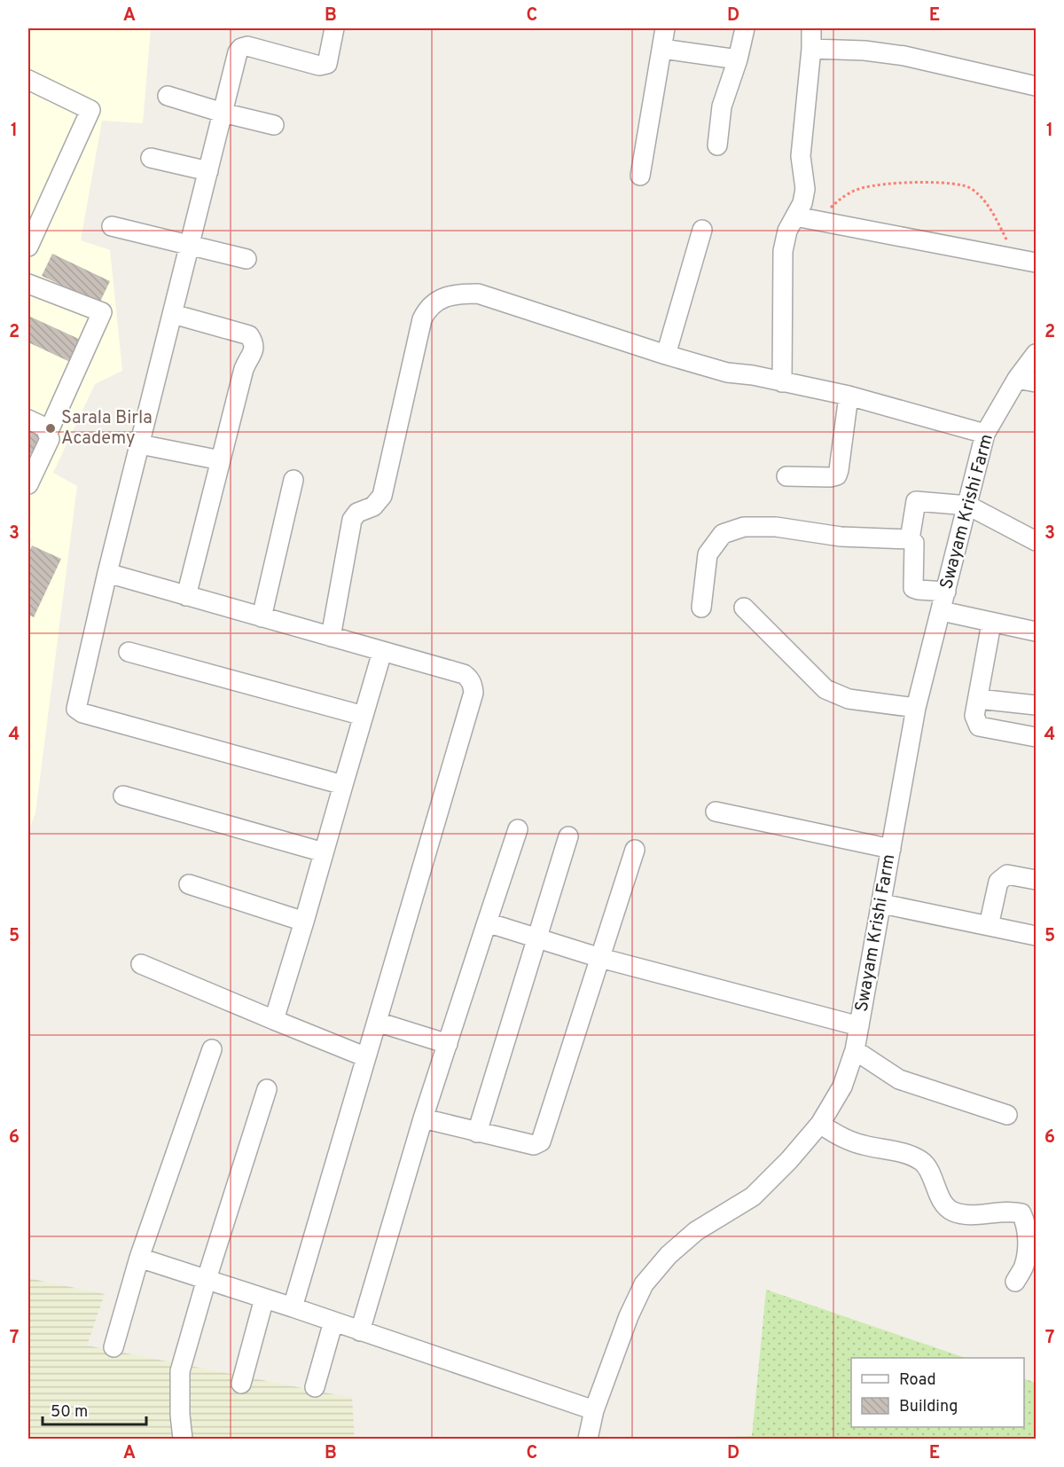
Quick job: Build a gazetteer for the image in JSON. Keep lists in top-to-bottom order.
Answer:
{
  "streets": {
    "street": ["Swayam Krishi Farm"]
  },
  "places": ["Sarala Birla Academy"],
  "legend": ["Road", "Building"],
  "scale_bar": "50 m",
  "grid": {
    "columns": [
      "A",
      "B",
      "C",
      "D",
      "E"
    ],
    "rows": [
      "1",
      "2",
      "3",
      "4",
      "5",
      "6",
      "7"
    ]
  }
}
